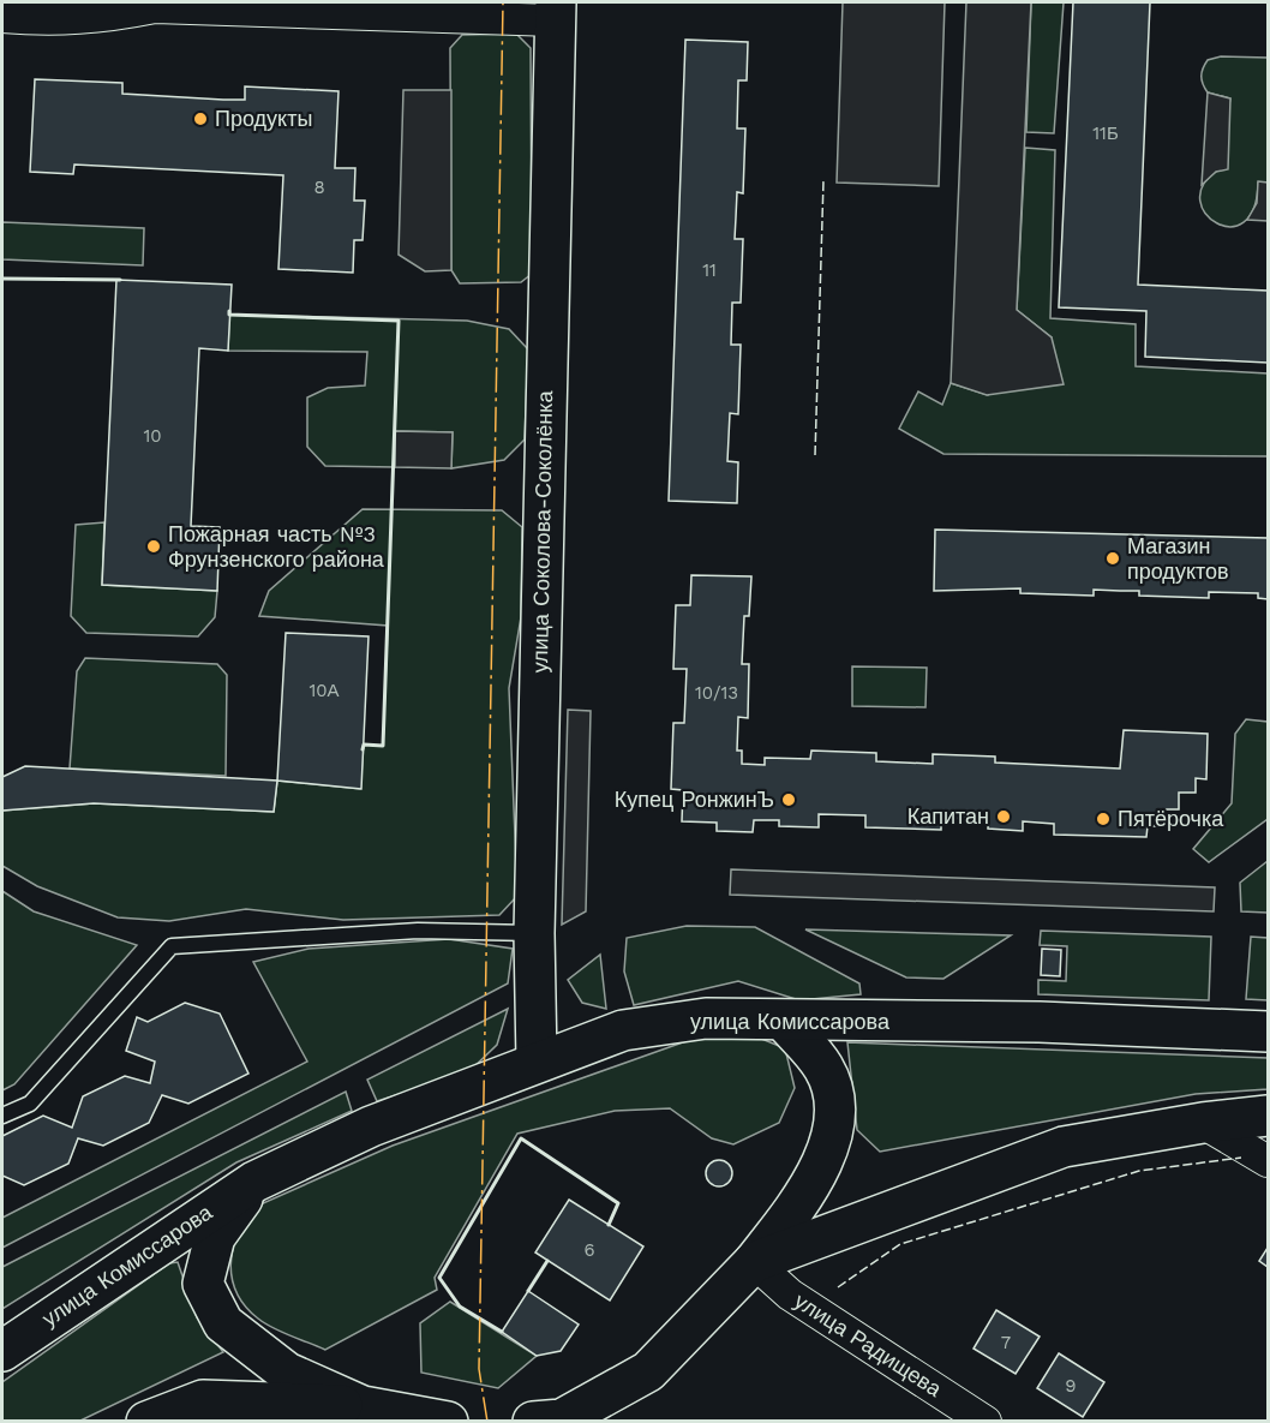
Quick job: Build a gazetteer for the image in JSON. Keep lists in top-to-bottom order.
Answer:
{
  "streets": {
    "main road": ["улица Соколова-Соколёнка", "улица Комиссарова"],
    "street": ["улица Радищева"]
  },
  "crossings": [
    ["улица Соколова-Соколёнка", "улица Комиссарова"]
  ],
  "places": [
    "Продукты",
    "Пожарная часть №3 Фрунзенского района",
    "Магазин продуктов",
    "Купец РонжинЪ",
    "Капитан",
    "Пятёрочка"
  ],
  "house_numbers": [
    "11Б",
    "8",
    "11",
    "10",
    "10А",
    "10/13",
    "6",
    "7",
    "9"
  ]
}
